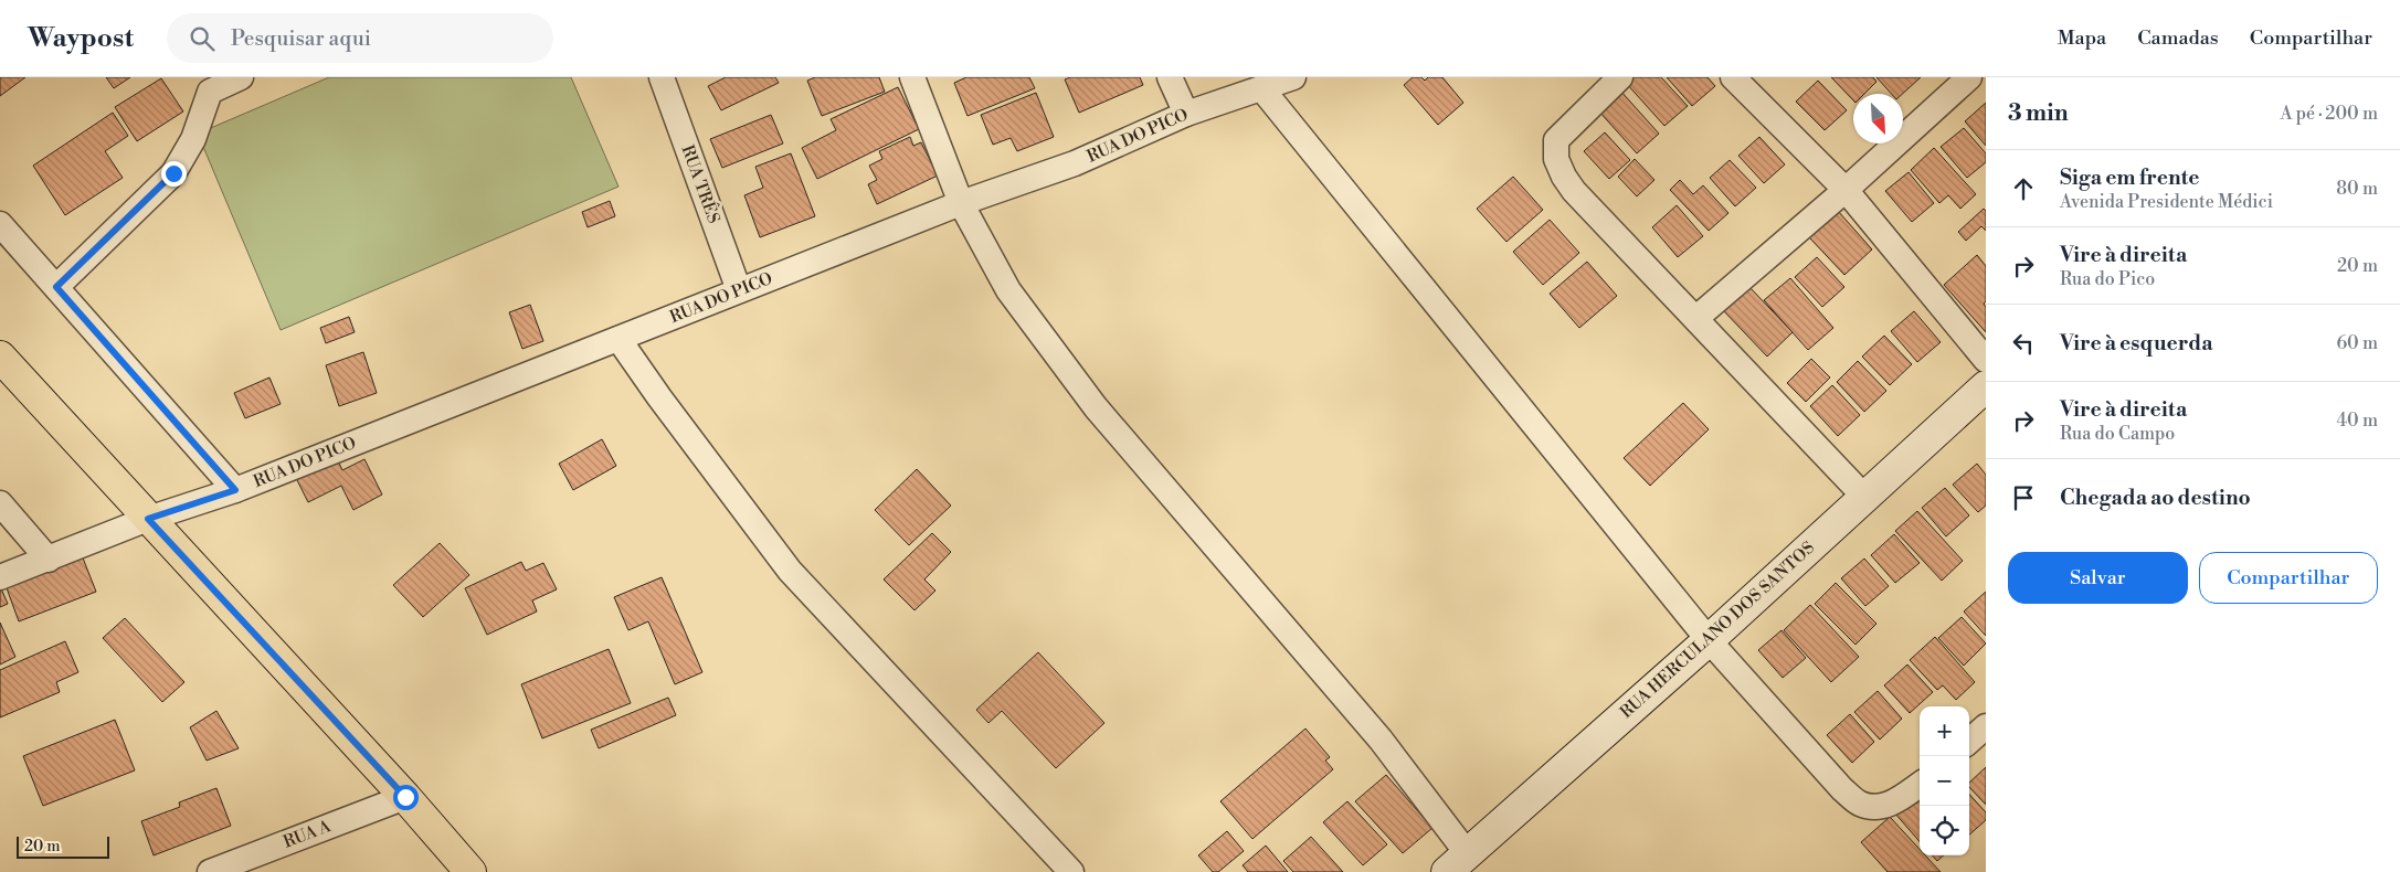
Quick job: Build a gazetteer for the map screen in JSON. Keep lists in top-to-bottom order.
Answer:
{
  "streets": {
    "street": [
      "RUA DO PICO",
      "RUA TRÊS",
      "RUA HERCULANO DOS SANTOS",
      "RUA A"
    ]
  },
  "crossings": [
    ["RUA DO PICO", "RUA TRÊS"]
  ],
  "scale_bar": "20 m",
  "north": "bottom right",
  "page": {
    "header": "Waypost",
    "search": "Pesquisar aqui",
    "nav": ["Mapa", "Camadas", "Compartilhar"],
    "heading": ["3 min", "A pé · 200 m"],
    "list": [
      ["Siga em frente", "Avenida Presidente Médici", "80 m"],
      ["Vire à direita", "Rua do Pico", "20 m"],
      ["Vire à esquerda", "60 m"],
      ["Vire à direita", "Rua do Campo", "40 m"],
      "Chegada ao destino"
    ],
    "buttons": ["Salvar", "Compartilhar"],
    "map_buttons": ["+", "−"],
    "scale": "20 m"
  }
}
